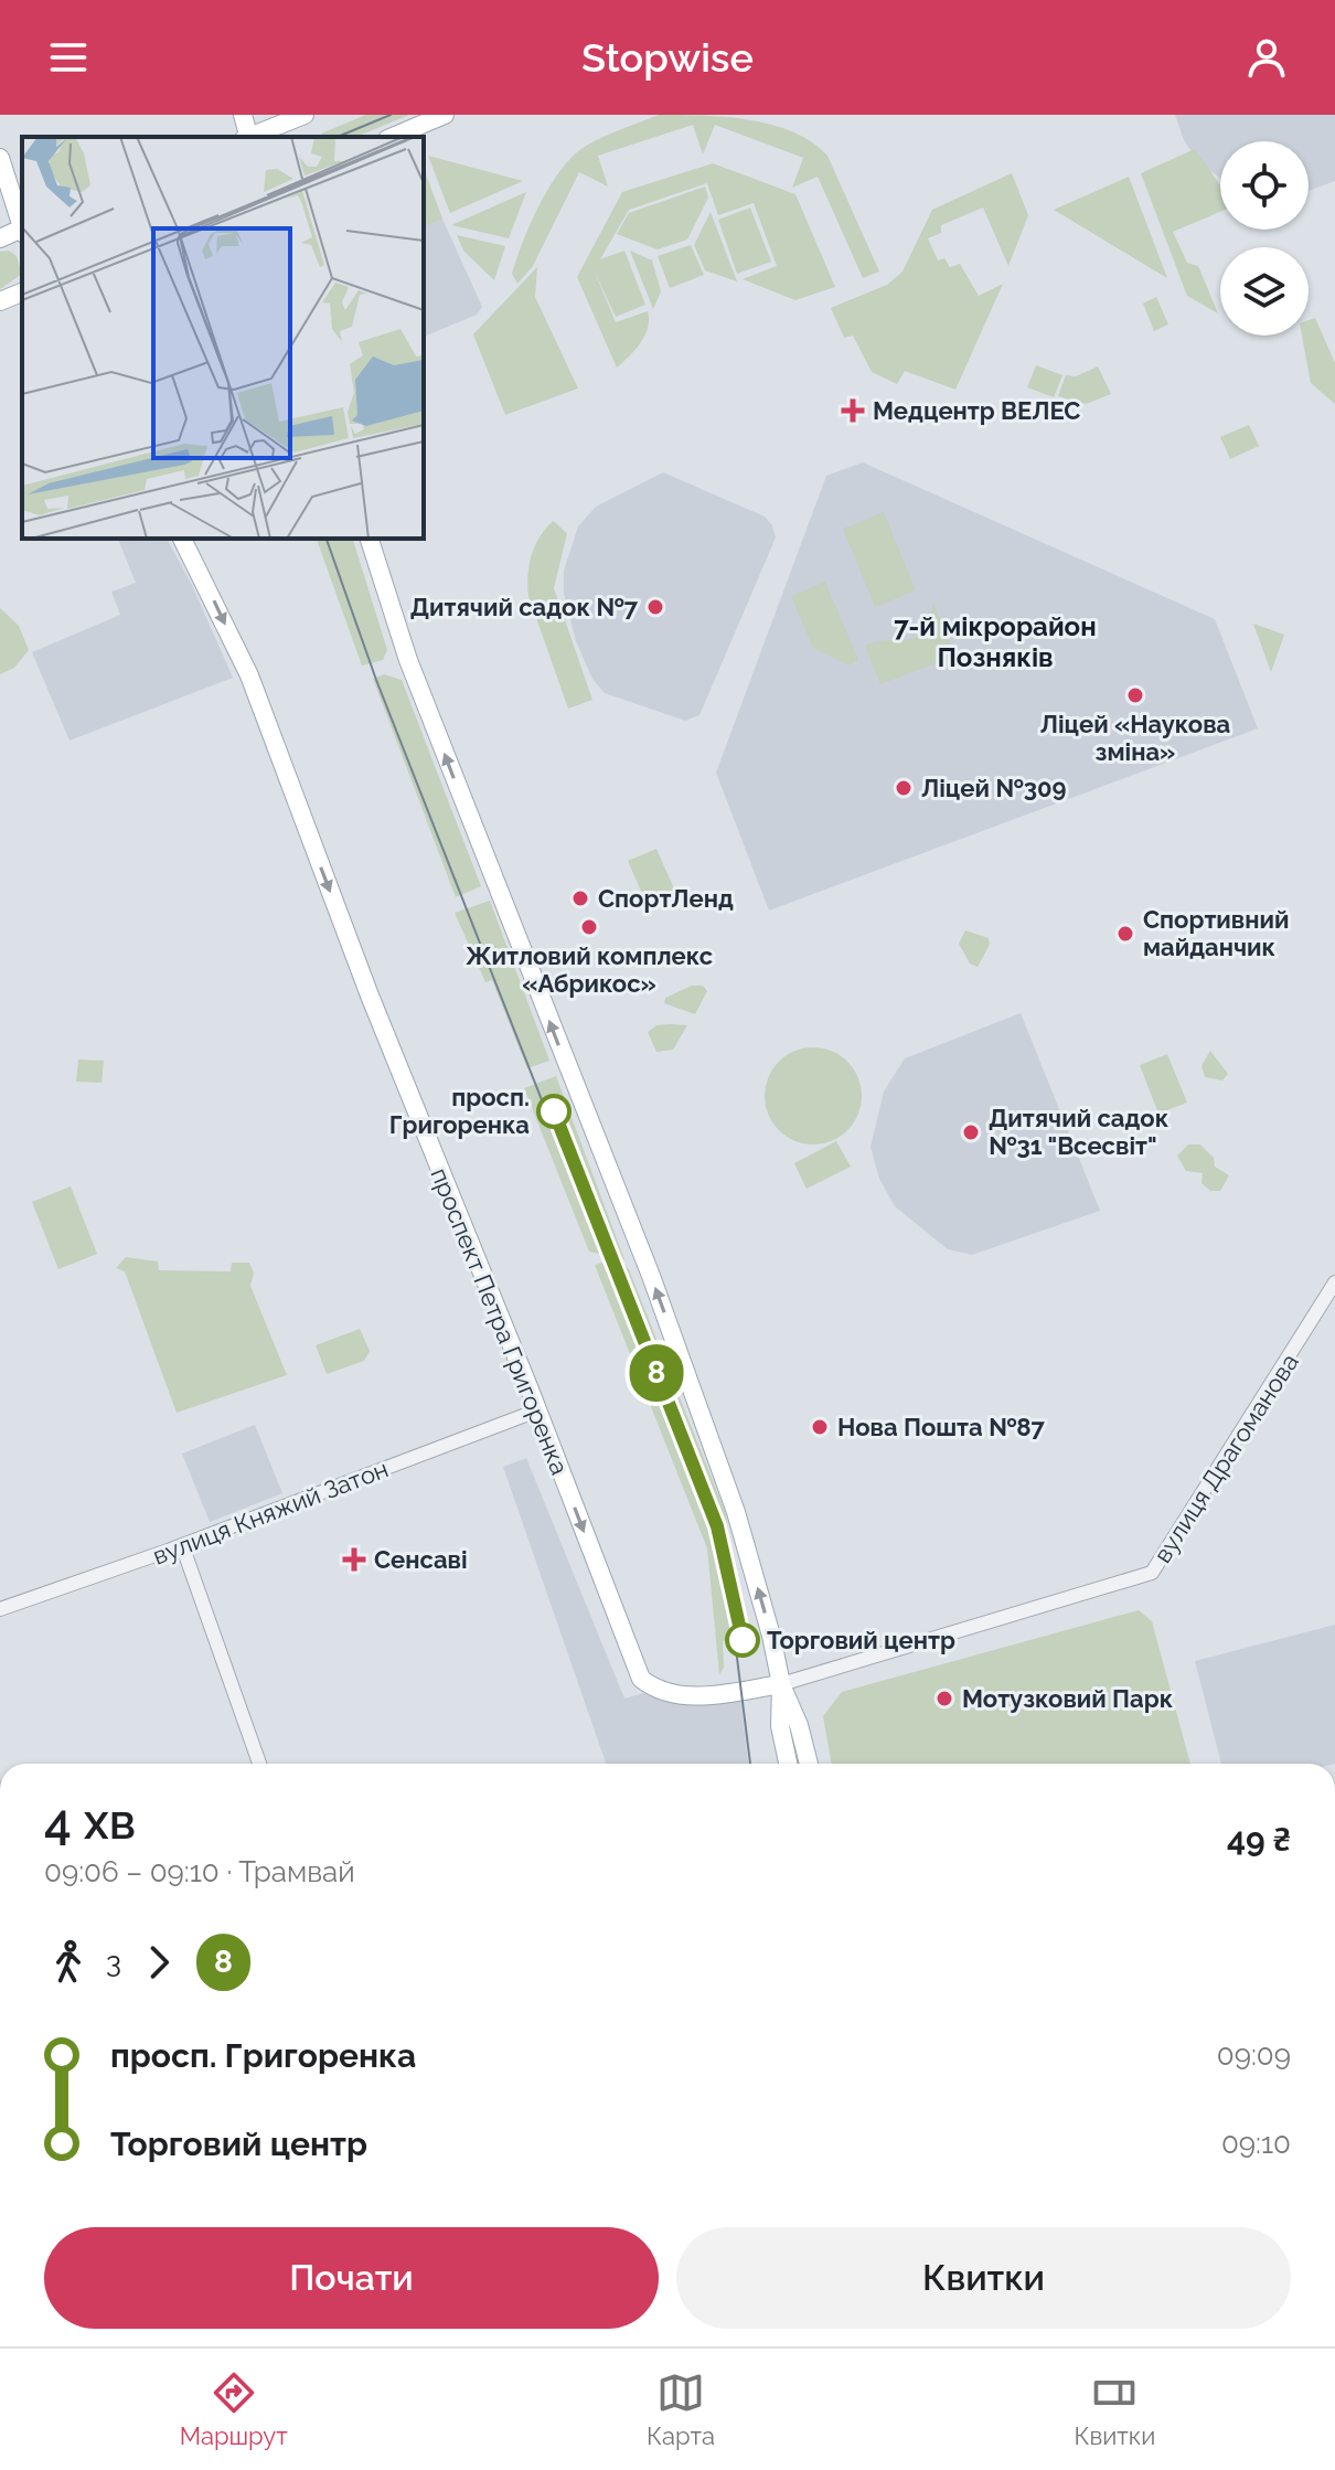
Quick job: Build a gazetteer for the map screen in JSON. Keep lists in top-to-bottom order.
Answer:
{
  "streets": {
    "main road": ["проспект Петра Григоренка"],
    "street": ["вулиця Драгоманова", "вулиця Княжий Затон"]
  },
  "crossings": [
    ["проспект Петра Григоренка", "вулиця Драгоманова"],
    ["проспект Петра Григоренка", "вулиця Княжий Затон"]
  ],
  "districts": ["7-й мікрорайон Позняків"],
  "places": {
    "health": ["Медцентр ВЕЛЕС", "Сенсаві"],
    "other": [
      "Дитячий садок №7",
      "Ліцей «Наукова зміна»",
      "Ліцей №309",
      "СпортЛенд",
      "Житловий комплекс «Абрикос»",
      "Спортивний майданчик",
      "просп. Григоренка",
      "Дитячий садок №31 \"Всесвіт\"",
      "Нова Пошта №87",
      "Торговий центр",
      "Мотузковий Парк"
    ]
  },
  "lines": ["tram line 8"],
  "page": {
    "header": "Stopwise",
    "on_map": "8",
    "heading": ["4 хв", "09:06 – 09:10 · Трамвай", "49 ₴"],
    "legs": ["3", "8"],
    "list": [
      {
        "name": "просп. Григоренка",
        "value": "09:09"
      },
      {
        "name": "Торговий центр",
        "value": "09:10"
      }
    ],
    "buttons": ["Почати", "Квитки"],
    "tabs": ["Маршрут", "Карта", "Квитки"]
  }
}
